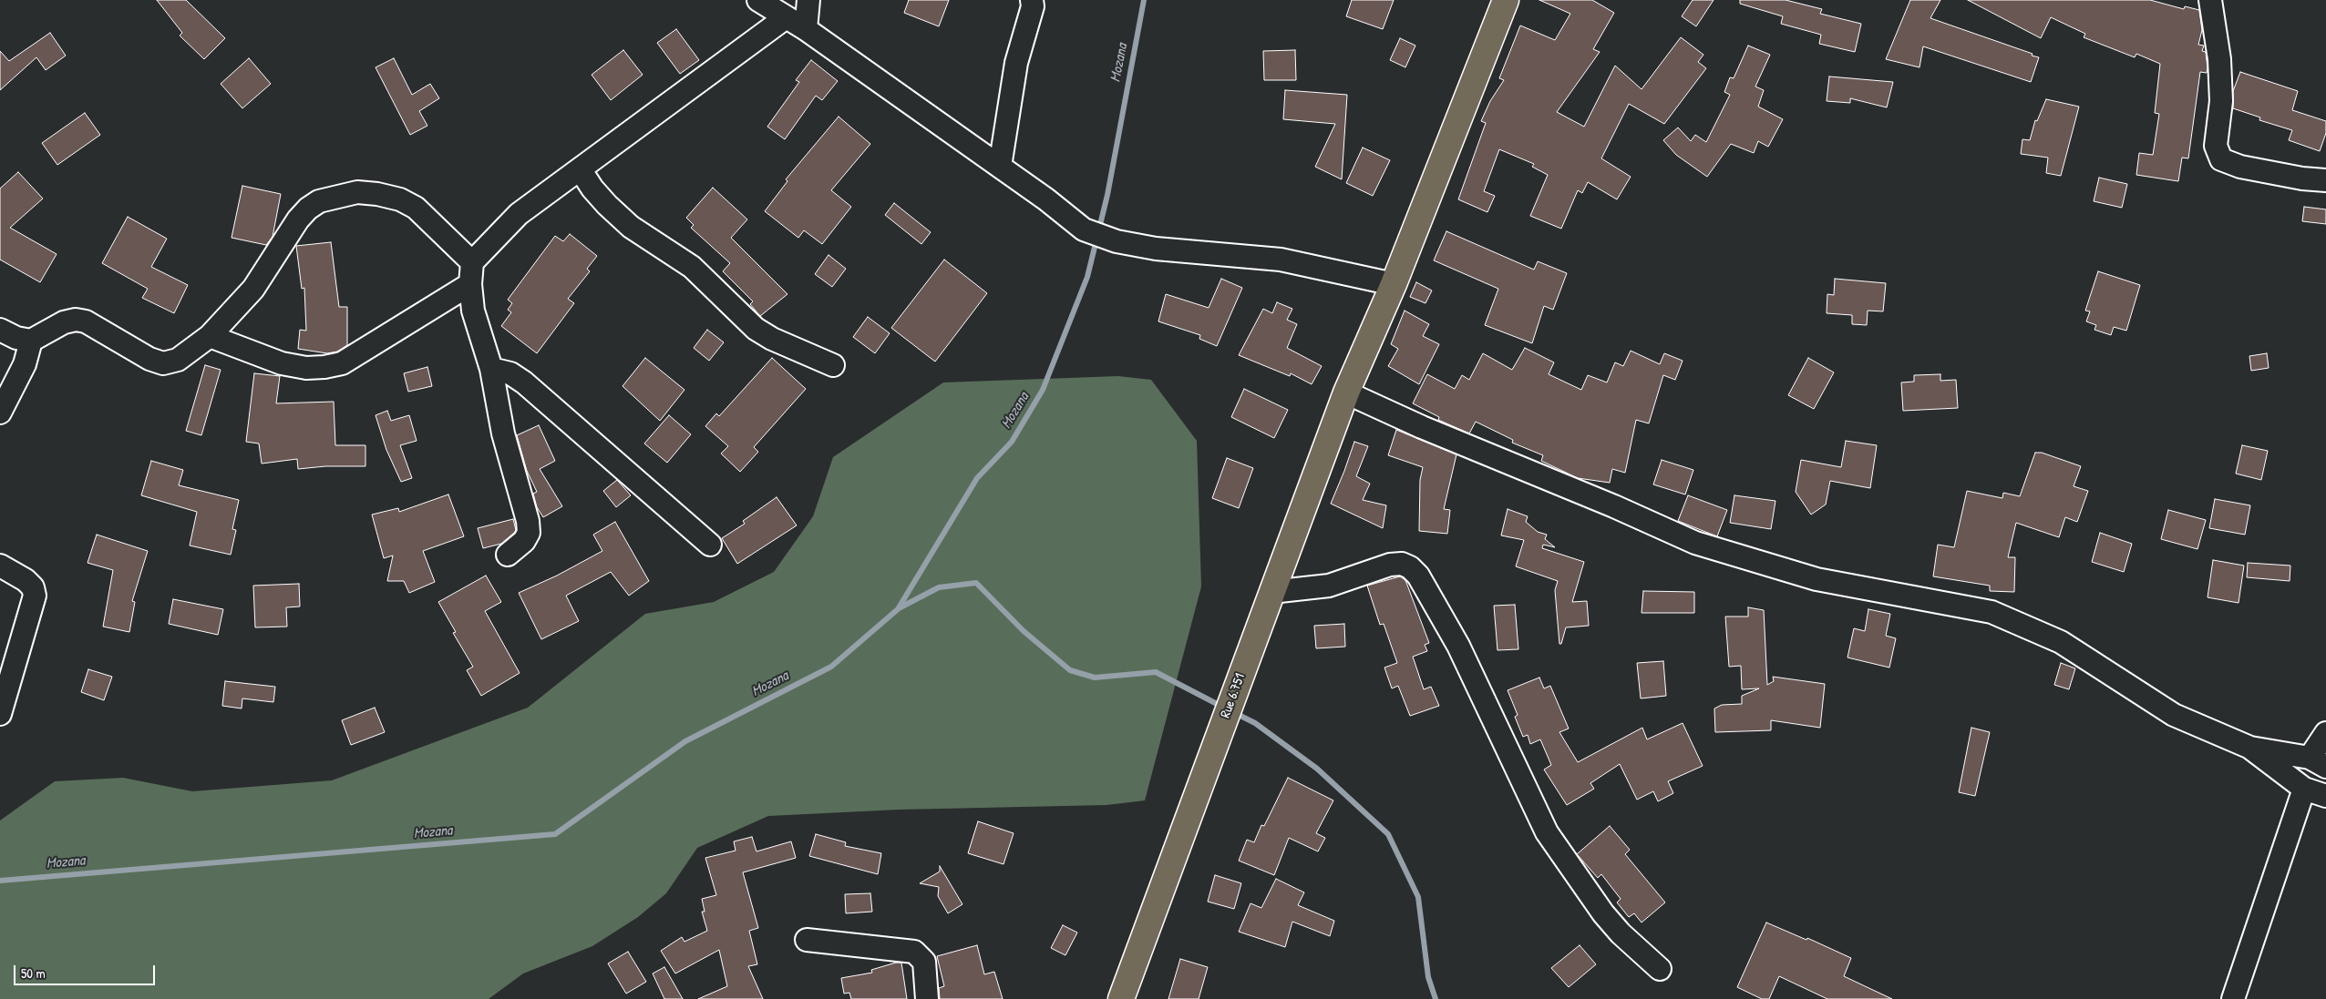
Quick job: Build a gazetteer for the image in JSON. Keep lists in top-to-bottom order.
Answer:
{
  "streets": {
    "main road": ["Rue 6.751"]
  },
  "water": ["Mozana"],
  "scale_bar": "50 m"
}
